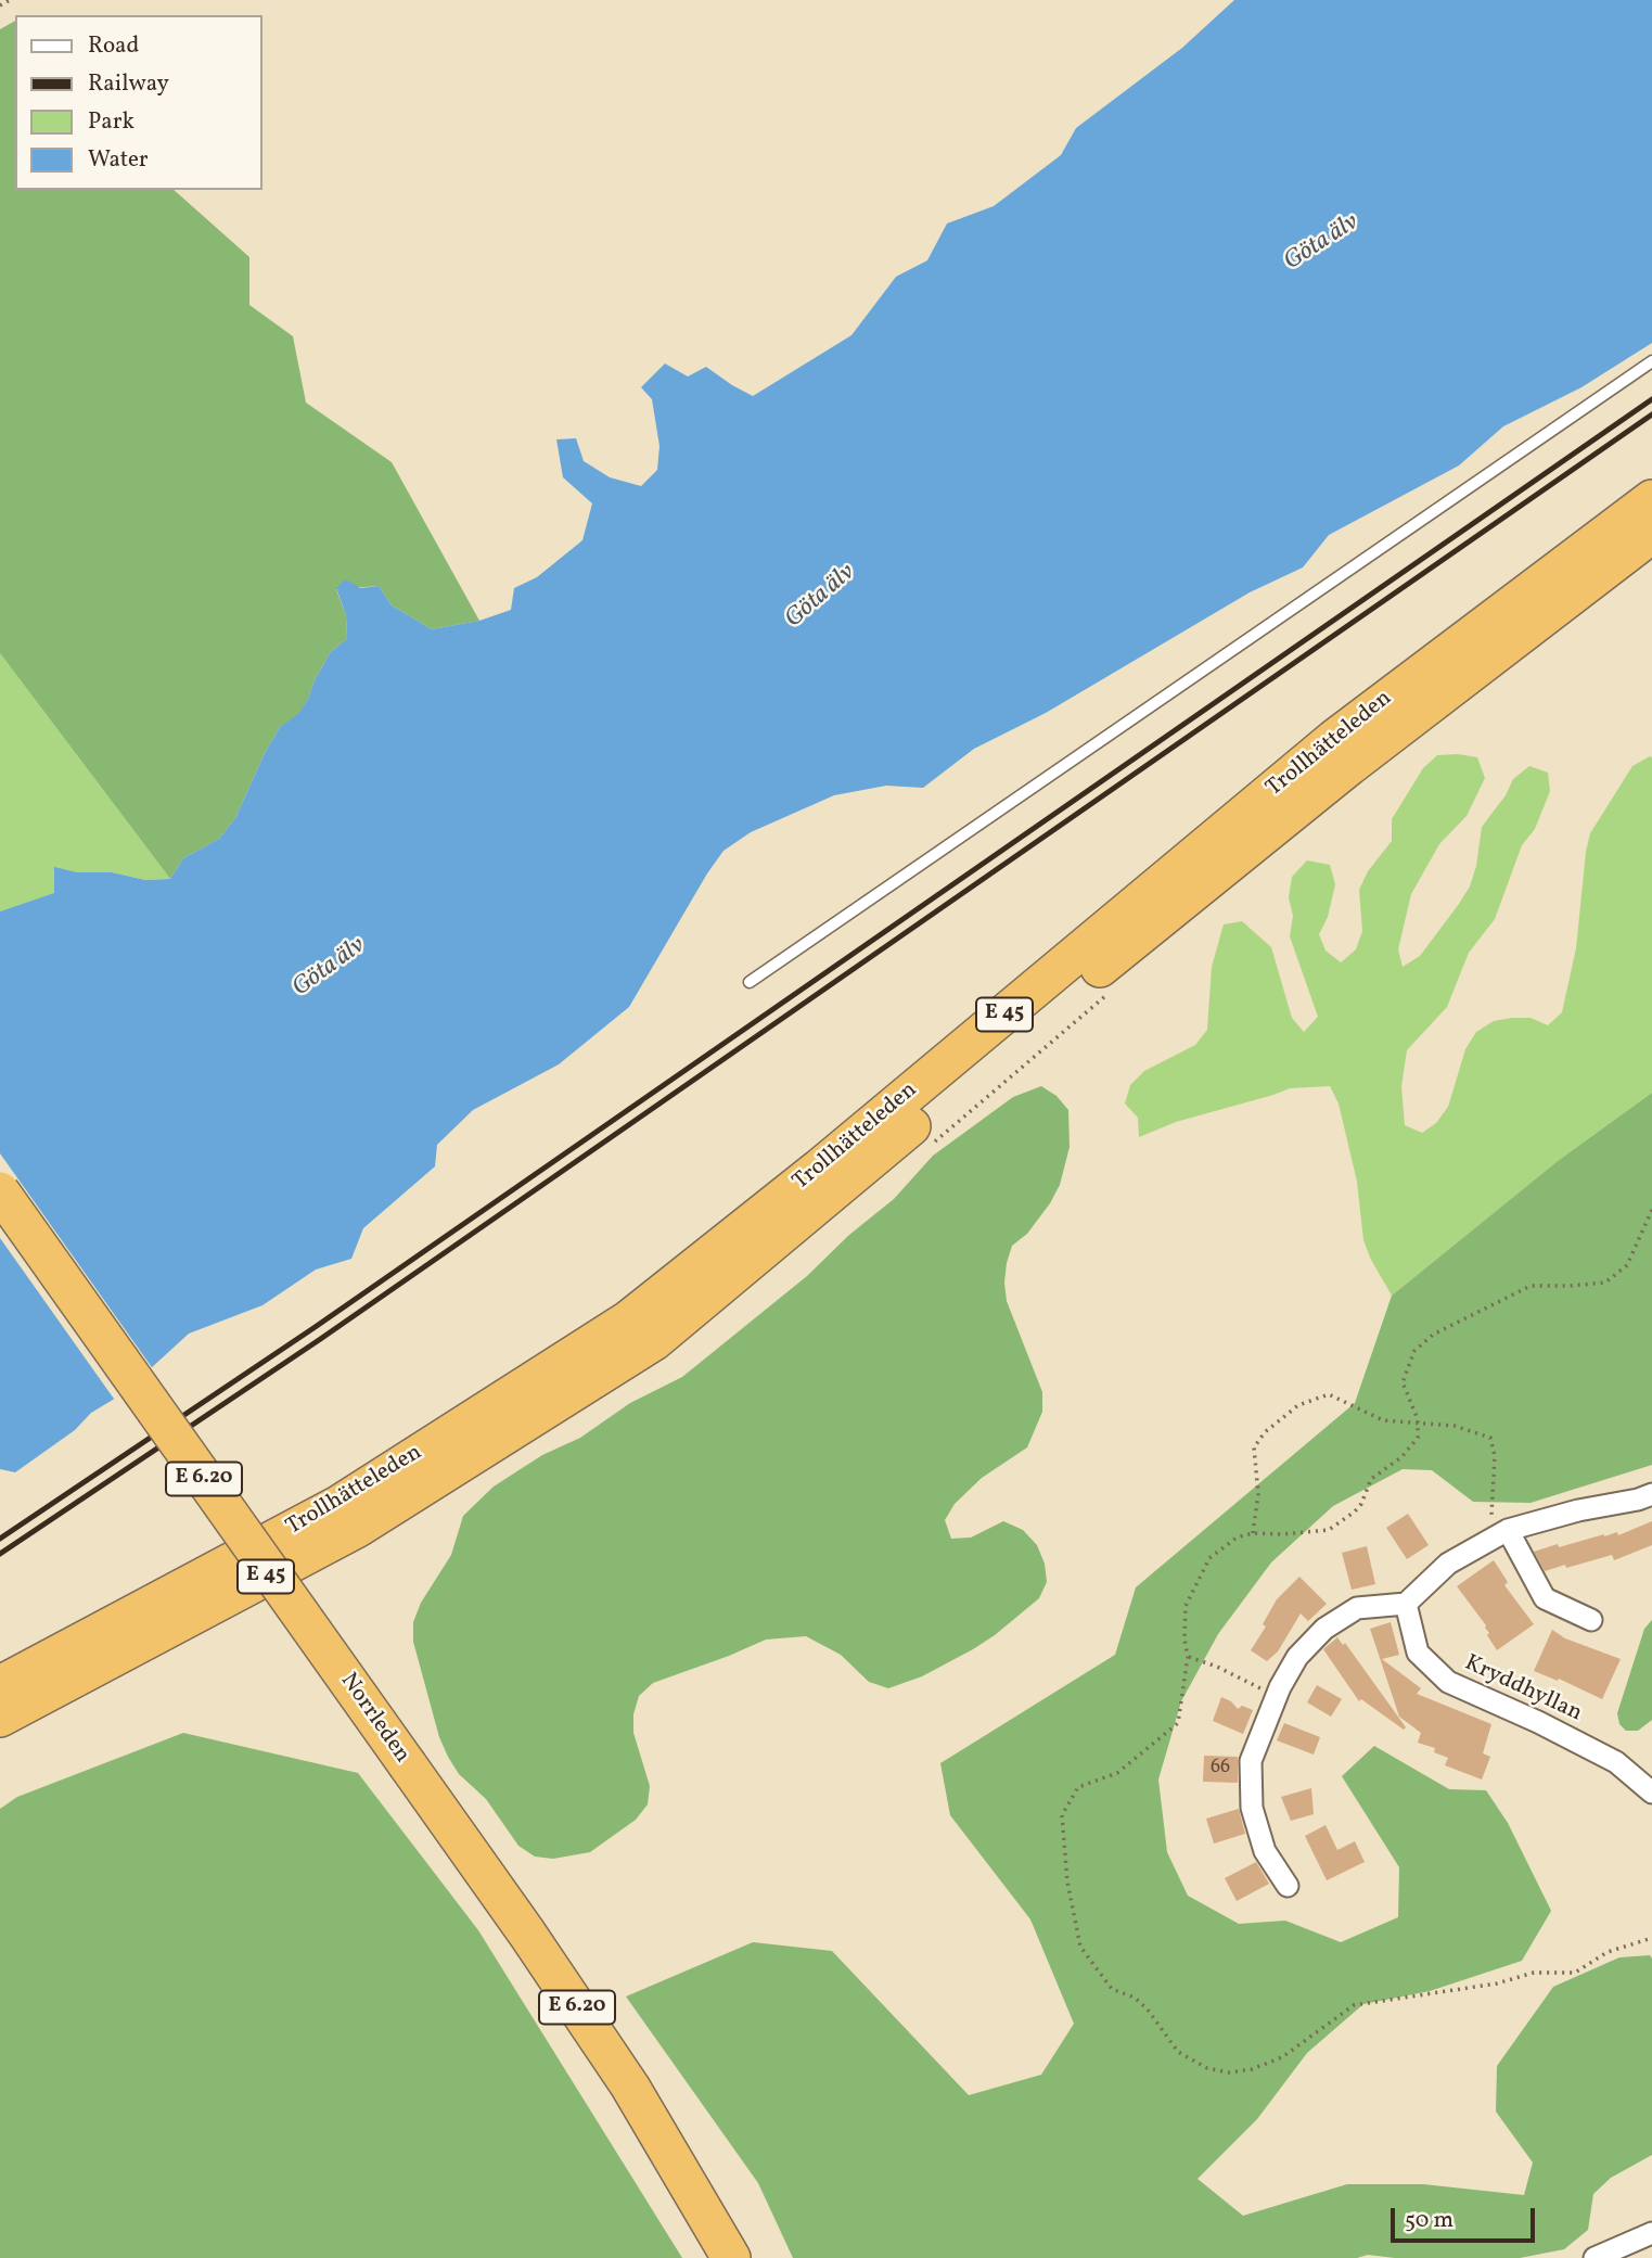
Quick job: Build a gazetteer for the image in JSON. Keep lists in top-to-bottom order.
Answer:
{
  "streets": {
    "highway": [
      "Trollhätteleden",
      "E 45",
      "E 6.20",
      "Norrleden"
    ],
    "street": ["Kryddhyllan"]
  },
  "water": ["Göta älv"],
  "house_numbers": ["66"],
  "legend": [
    "Road",
    "Railway",
    "Park",
    "Water"
  ],
  "scale_bar": "50 m"
}
